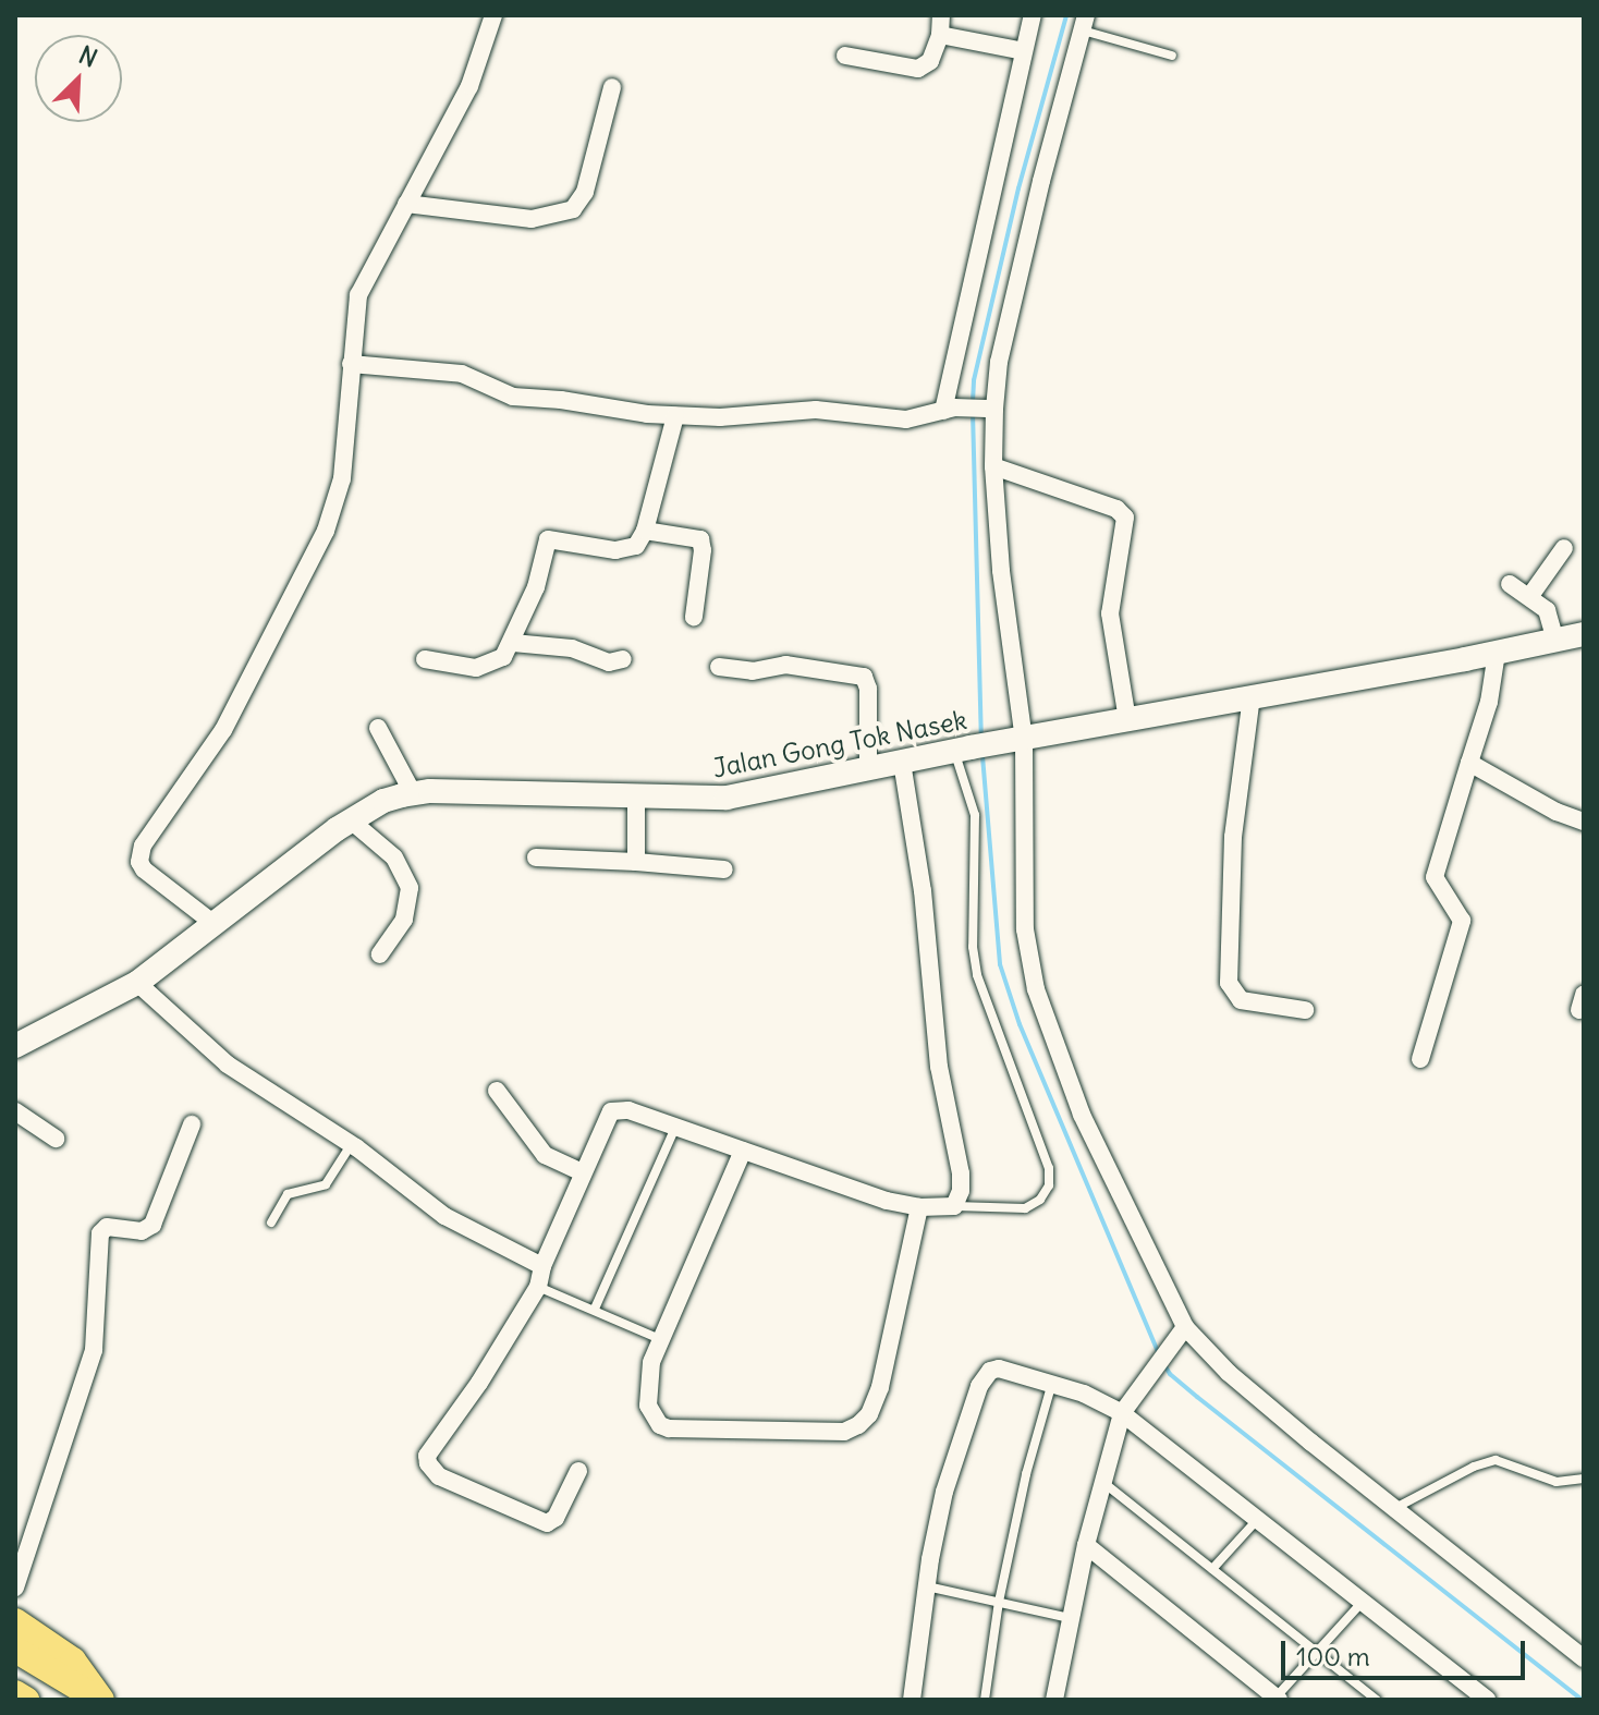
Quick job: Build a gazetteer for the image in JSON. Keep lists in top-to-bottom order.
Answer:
{
  "streets": {
    "main road": ["Jalan Gong Tok Nasek"]
  },
  "scale_bar": "100 m",
  "north": "top right"
}
